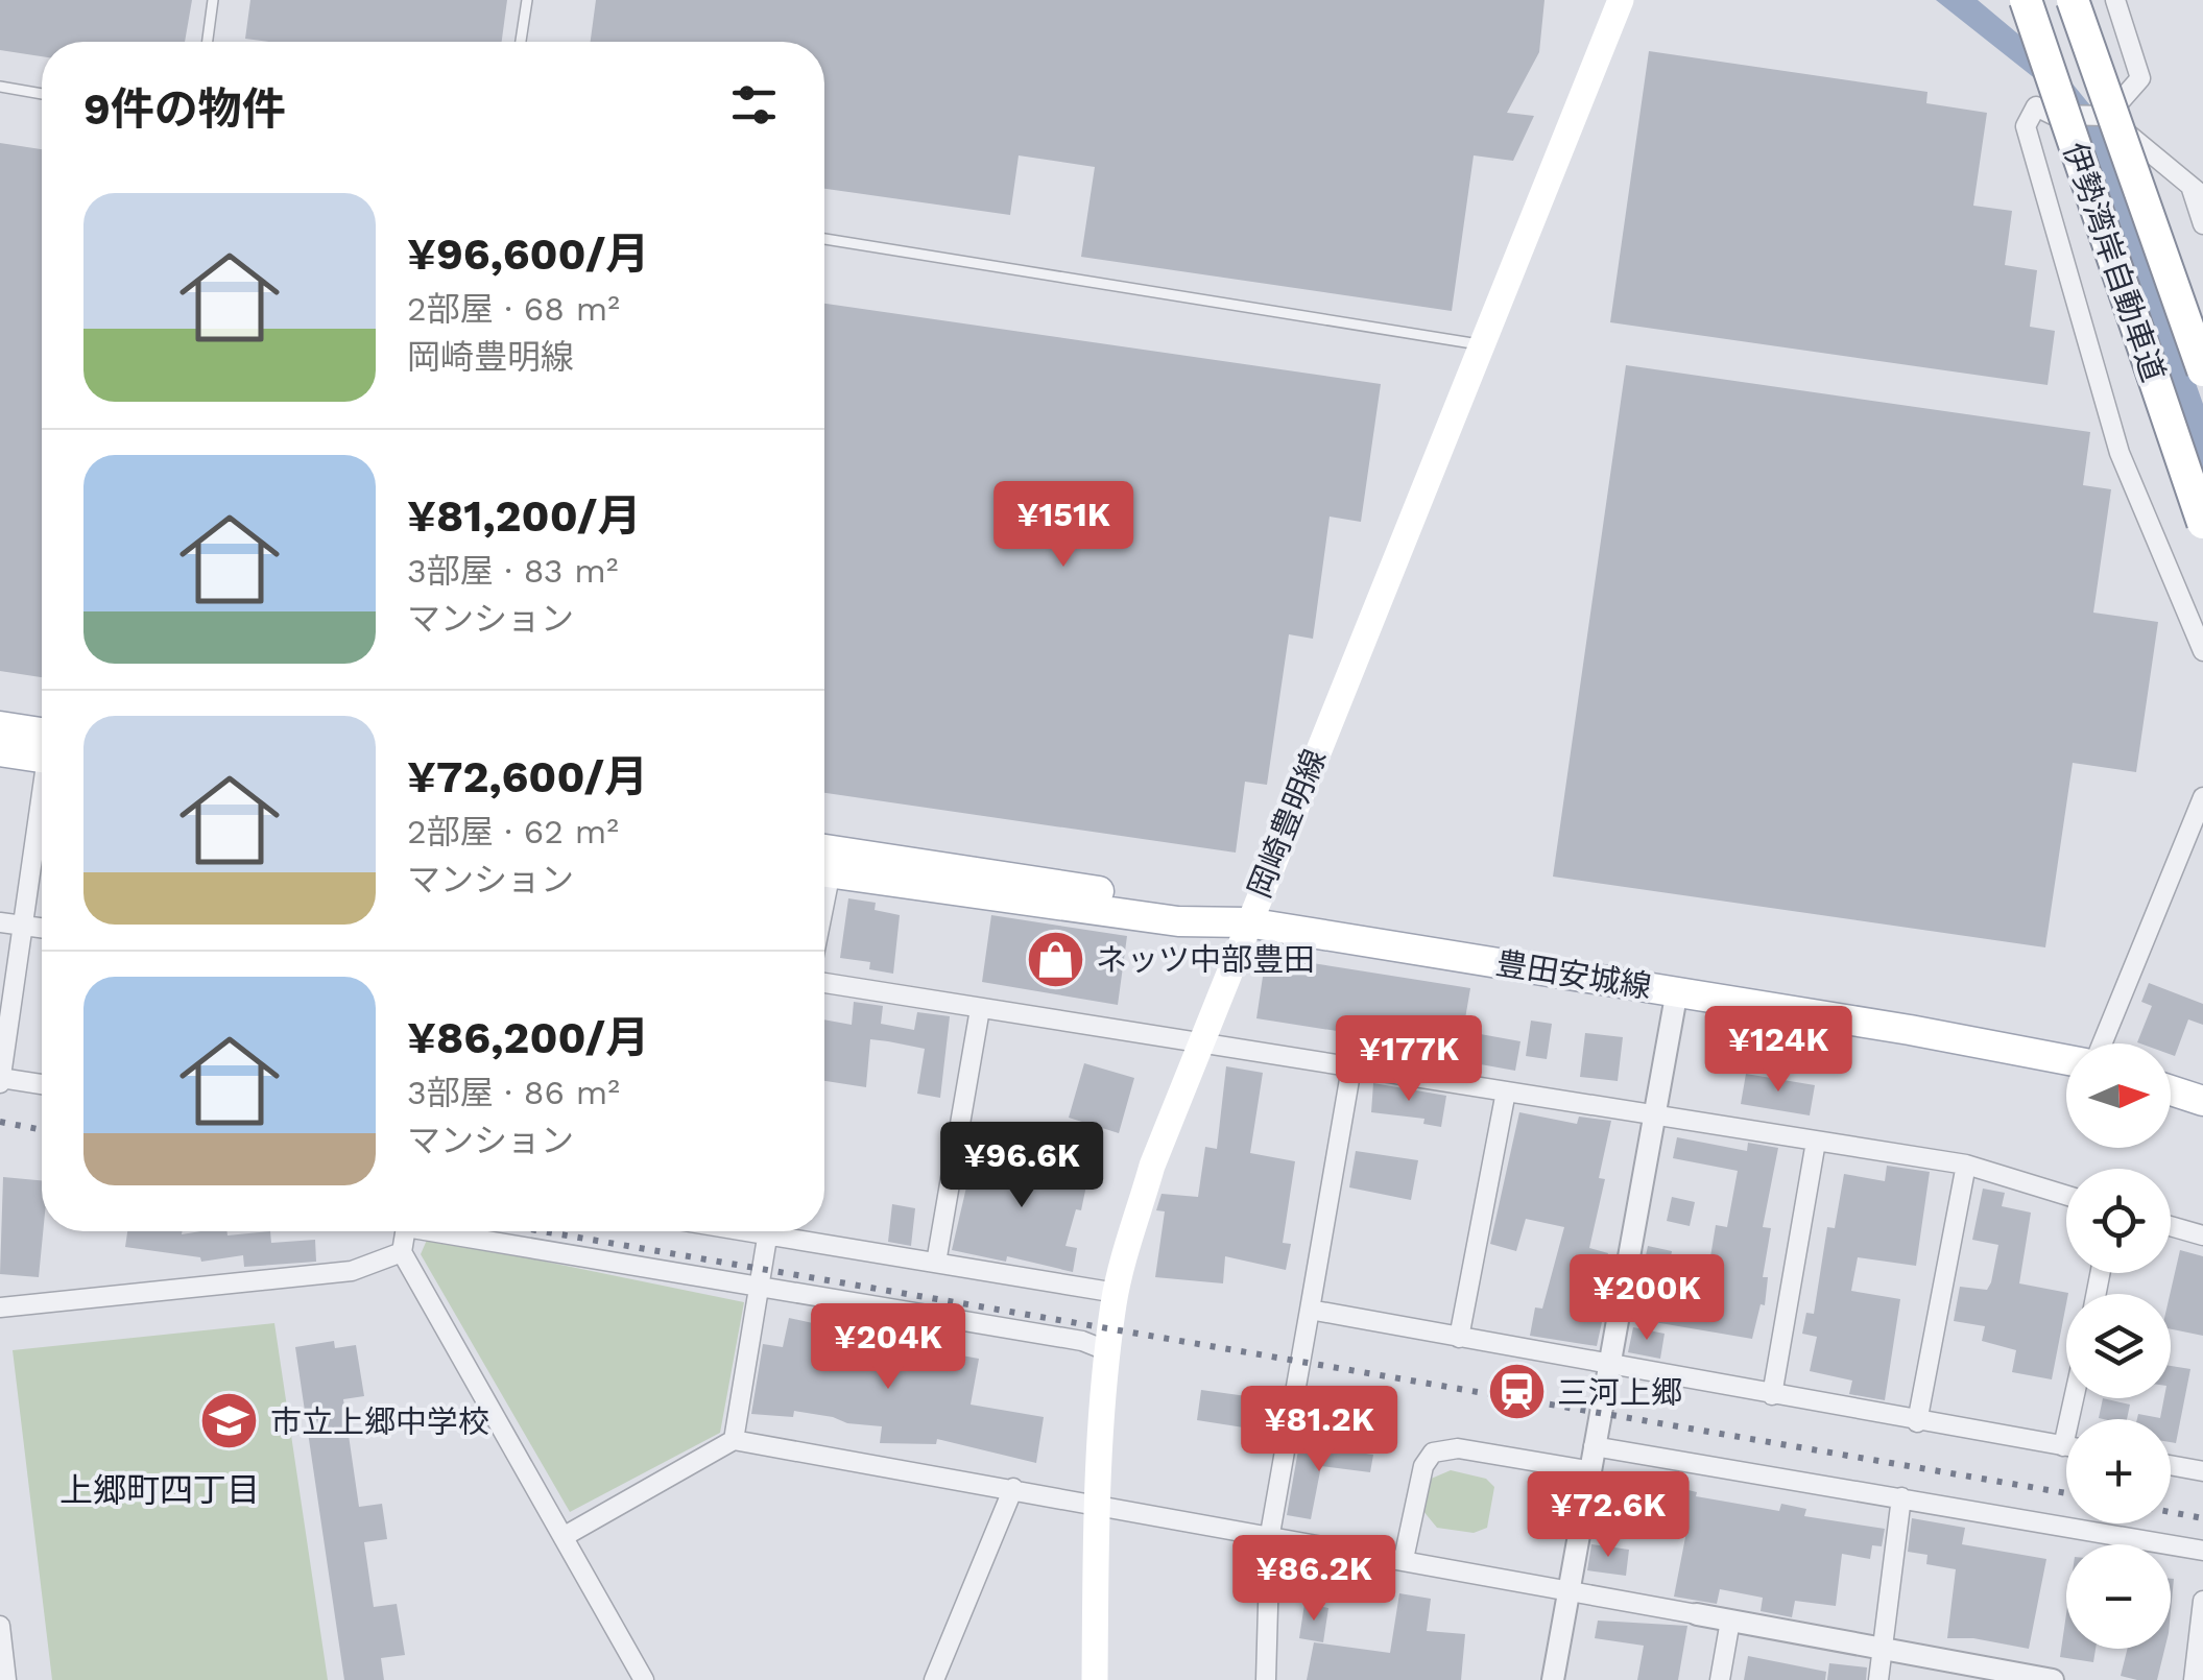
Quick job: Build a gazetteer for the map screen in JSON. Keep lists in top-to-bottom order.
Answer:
{
  "streets": {
    "highway": ["伊勢湾岸自動車道"],
    "main road": ["岡崎豊明線", "豊田安城線"]
  },
  "crossings": [
    ["岡崎豊明線", "豊田安城線"]
  ],
  "districts": ["上郷町四丁目"],
  "places": {
    "shop": ["ネッツ中部豊田"],
    "station": ["三河上郷"],
    "school or university": ["市立上郷中学校"]
  },
  "north": "right",
  "page": {
    "heading": "9件の物件",
    "list": [
      {
        "name": "¥96,600/月",
        "note": "2部屋 · 68 m² · 岡崎豊明線"
      },
      {
        "name": "¥81,200/月",
        "note": "3部屋 · 83 m² · マンション"
      },
      {
        "name": "¥72,600/月",
        "note": "2部屋 · 62 m² · マンション"
      },
      {
        "name": "¥86,200/月",
        "note": "3部屋 · 86 m² · マンション"
      }
    ],
    "price": [
      "¥151K",
      "¥124K",
      "¥177K",
      "¥96.6K",
      "¥200K",
      "¥204K",
      "¥81.2K",
      "¥72.6K",
      "¥86.2K"
    ],
    "map_buttons": ["+", "−"]
  }
}
